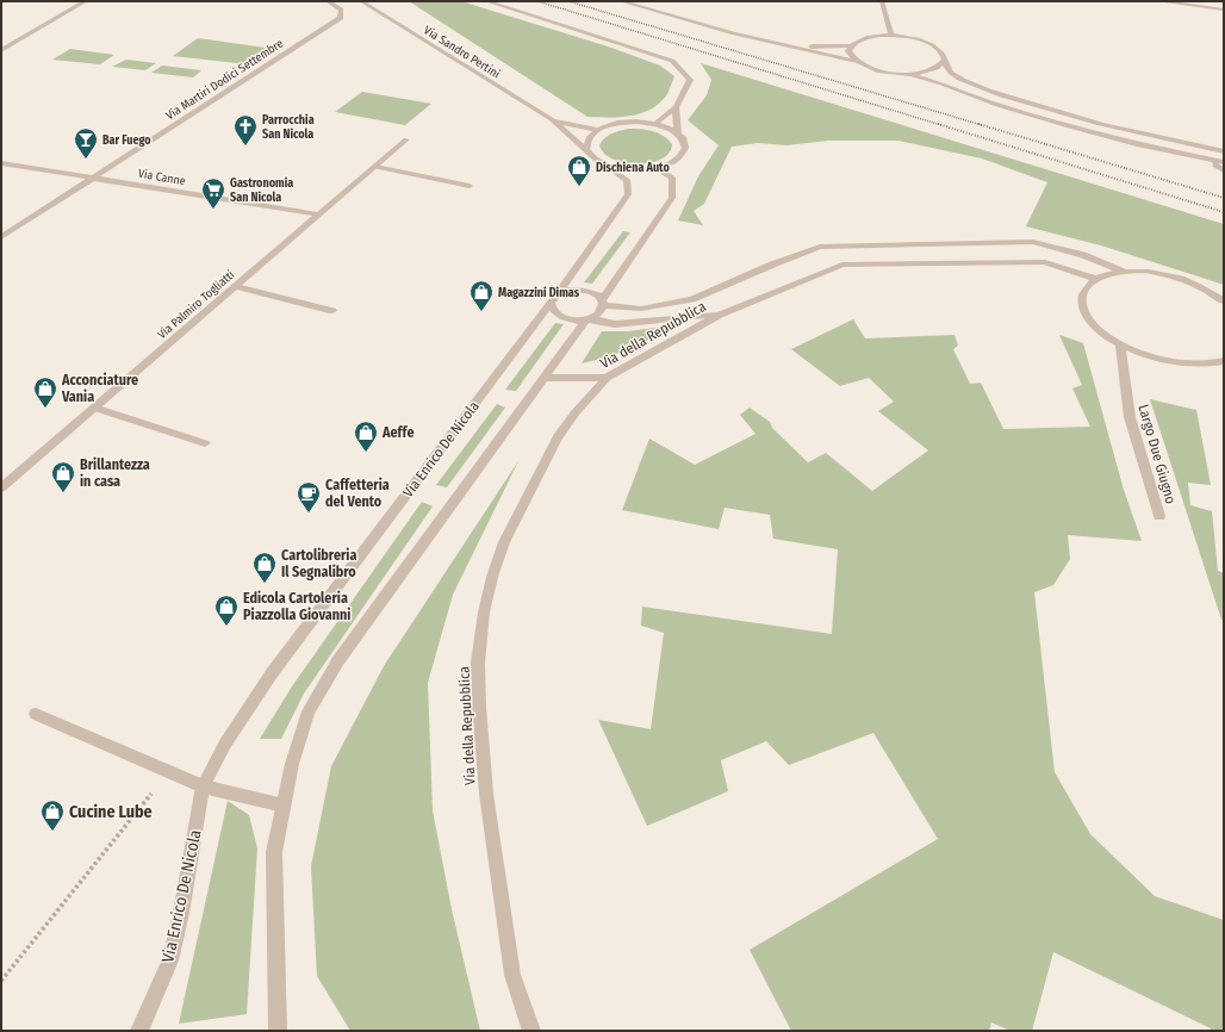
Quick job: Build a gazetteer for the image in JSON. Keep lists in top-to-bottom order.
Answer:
{
  "streets": {
    "street": [
      "Via Sandro Pertini",
      "Via Martiri Dodici Settembre",
      "Via Canne",
      "Via Palmiro Togliatti",
      "Via della Repubblica",
      "Via Enrico De Nicola",
      "Largo Due Giugno"
    ]
  },
  "crossings": [
    ["Via Sandro Pertini", "Via Enrico De Nicola"],
    ["Via Martiri Dodici Settembre", "Via Canne"],
    ["Via Canne", "Via Palmiro Togliatti"],
    ["Via della Repubblica", "Via Enrico De Nicola"]
  ],
  "places": {
    "church": ["Parrocchia San Nicola"],
    "bar": ["Bar Fuego"],
    "shop": [
      "Dischiena Auto",
      "Magazzini Dimas",
      "Acconciature Vania",
      "Aeffe",
      "Brillantezza in casa",
      "Cartolibreria Il Segnalibro",
      "Edicola Cartoleria Piazzolla Giovanni",
      "Cucine Lube"
    ],
    "supermarket": ["Gastronomia San Nicola"],
    "cafe": ["Caffetteria del Vento"]
  }
}
